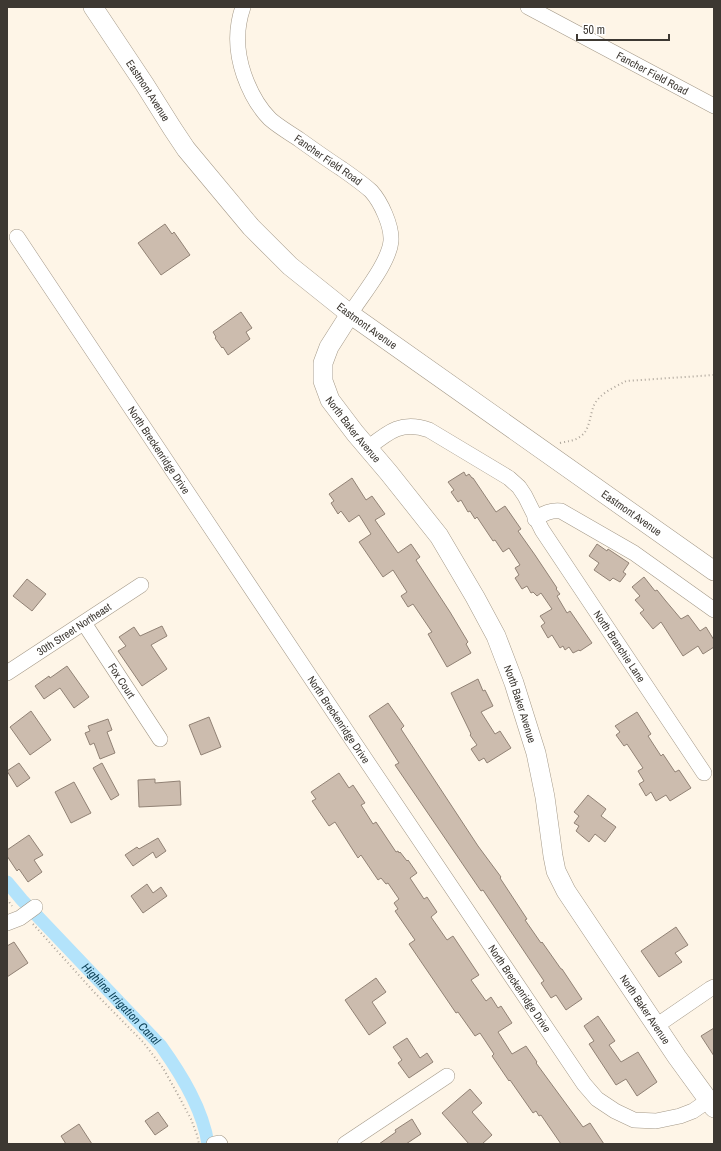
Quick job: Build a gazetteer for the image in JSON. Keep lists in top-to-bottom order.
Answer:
{
  "streets": {
    "main road": ["Eastmont Avenue", "North Baker Avenue"],
    "street": [
      "Fancher Field Road",
      "North Breckenridge Drive",
      "30th Street Northeast",
      "North Branchie Lane",
      "Fox Court"
    ]
  },
  "crossings": [
    ["Fancher Field Road", "Eastmont Avenue"],
    ["Fancher Field Road", "North Baker Avenue"],
    ["Eastmont Avenue", "North Baker Avenue"],
    ["North Baker Avenue", "North Breckenridge Drive"],
    ["North Baker Avenue", "North Branchie Lane"],
    ["30th Street Northeast", "Fox Court"]
  ],
  "water": ["Highline Irrigation Canal"],
  "scale_bar": "50 m"
}
